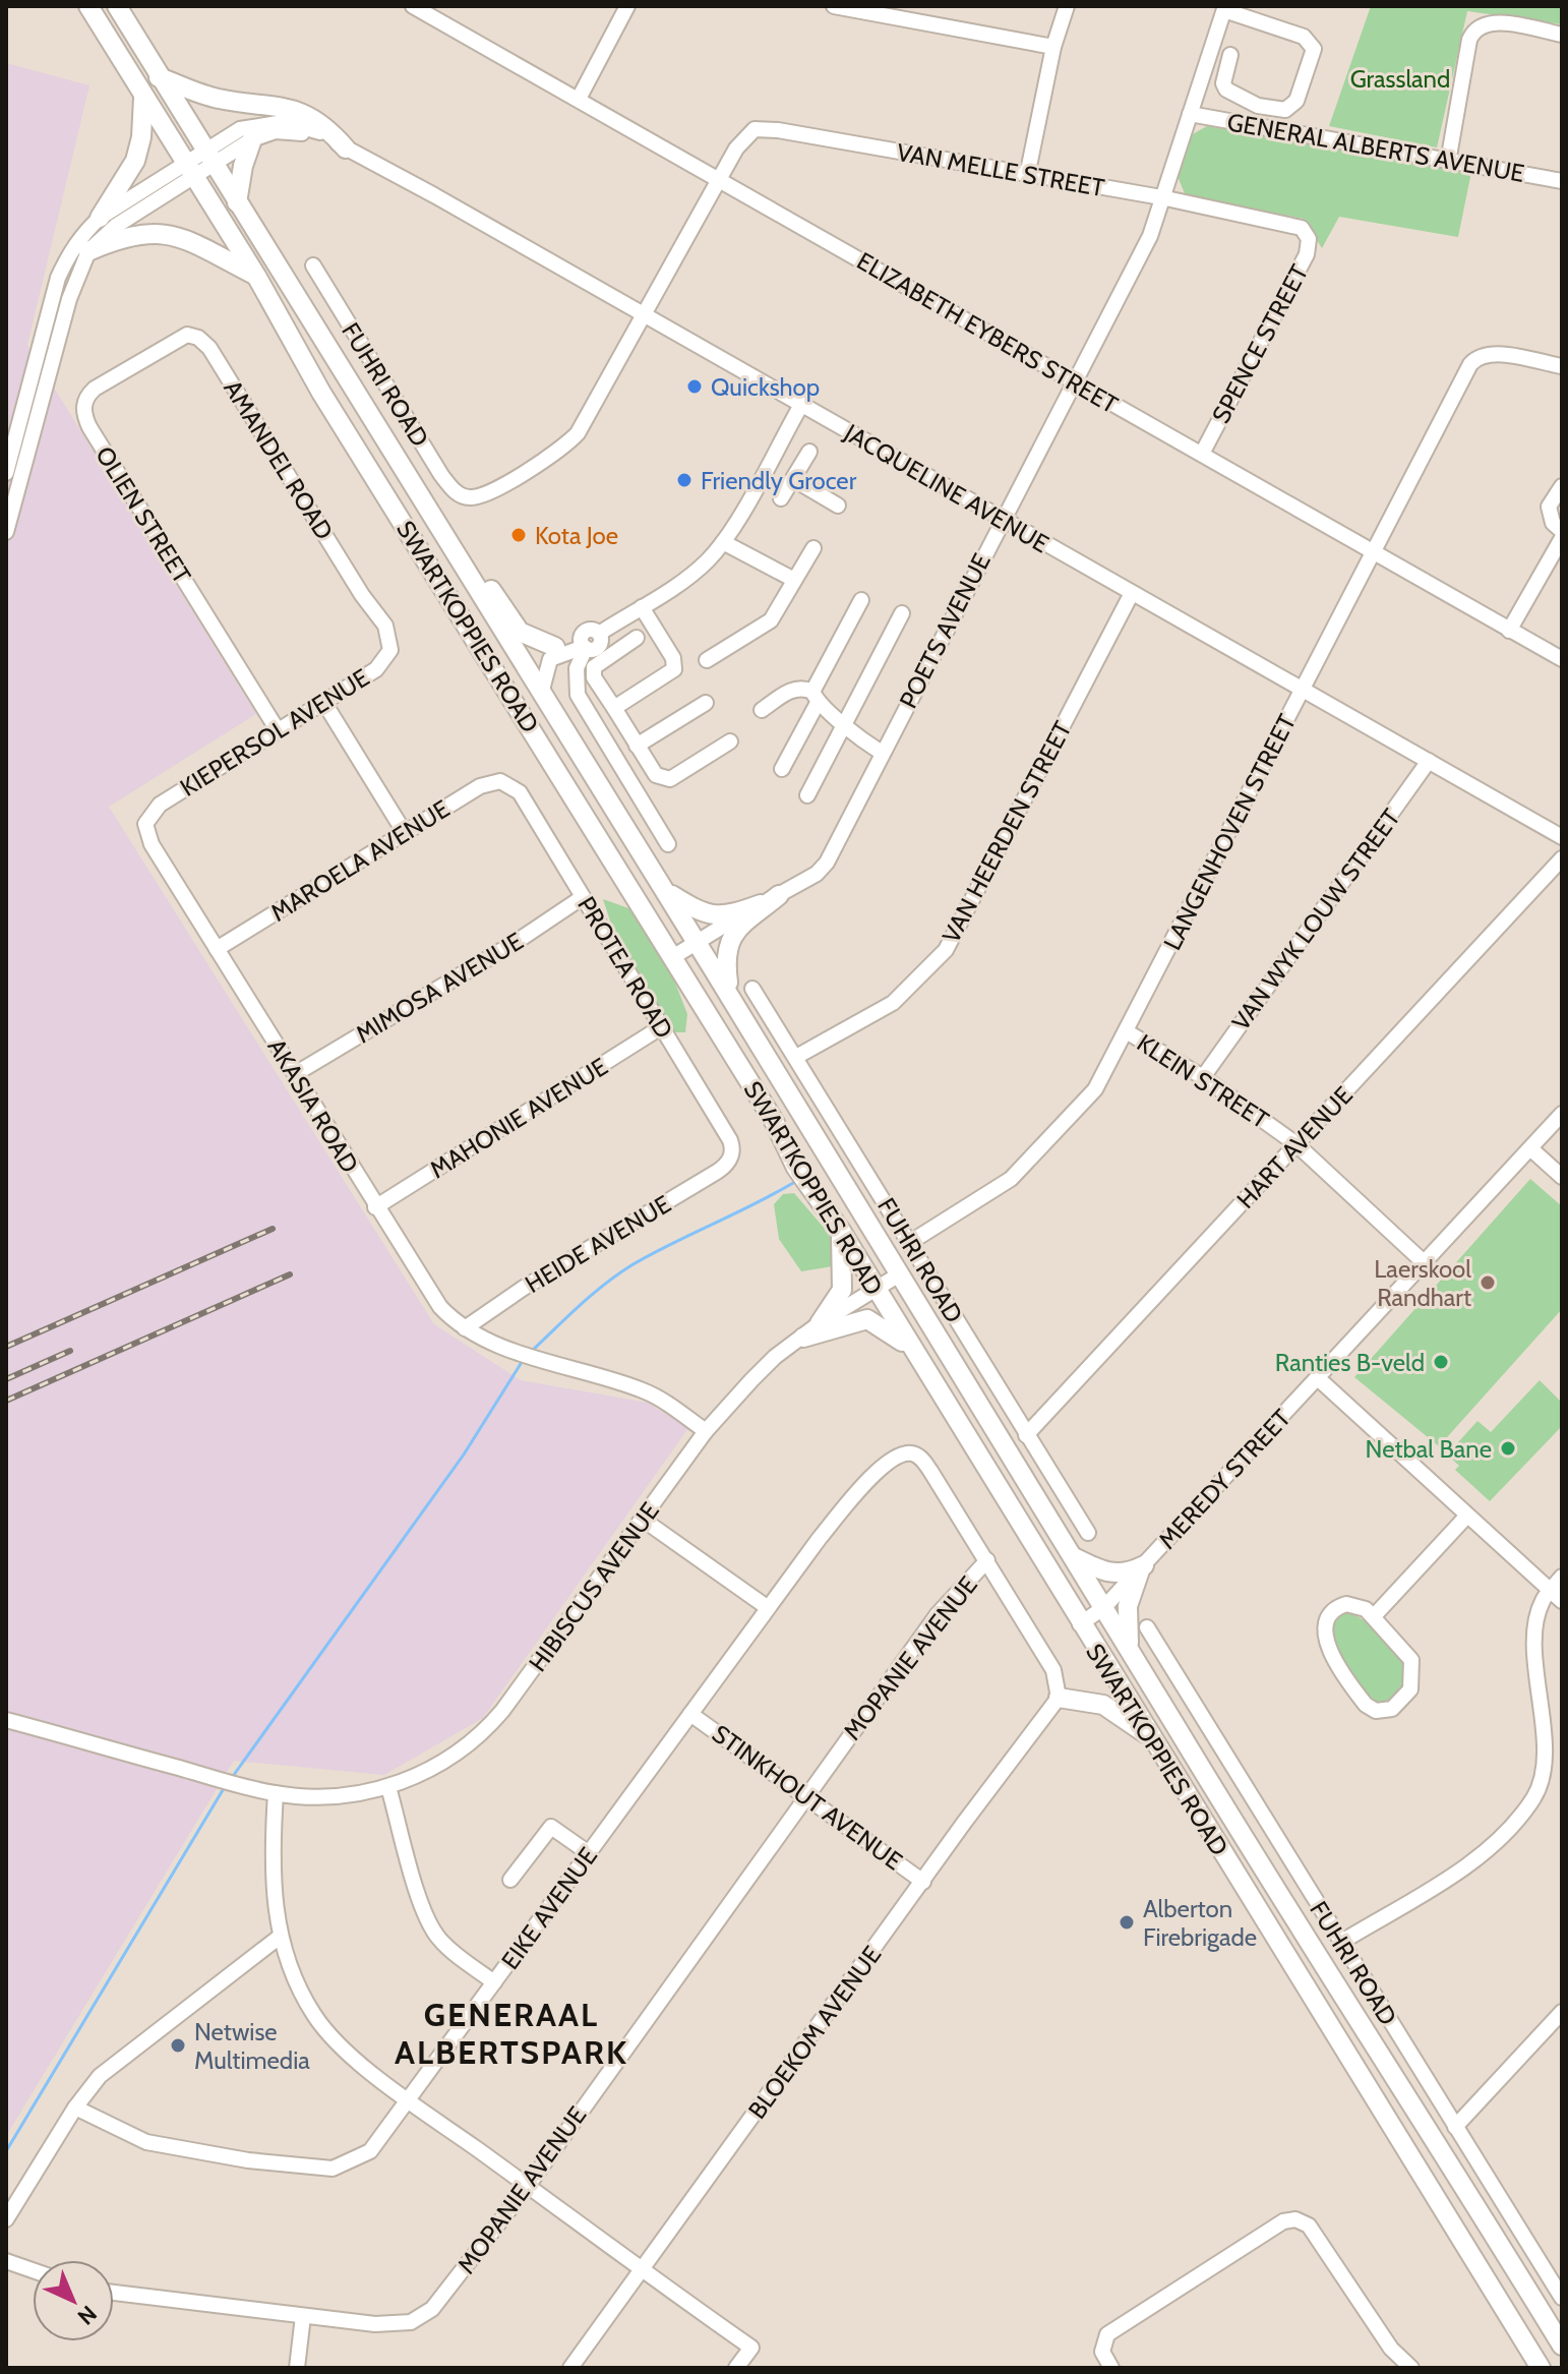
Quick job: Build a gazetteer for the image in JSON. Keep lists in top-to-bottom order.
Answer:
{
  "streets": {
    "main road": ["SWARTKOPPIES ROAD"],
    "street": [
      "GENERAL ALBERTS AVENUE",
      "VAN MELLE STREET",
      "ELIZABETH EYBERS STREET",
      "SPENCE STREET",
      "FUHRI ROAD",
      "AMANDEL ROAD",
      "JACQUELINE AVENUE",
      "OLIEN STREET",
      "POETS AVENUE",
      "KIEPERSOL AVENUE",
      "VAN HEERDEN STREET",
      "LANGENHOVEN STREET",
      "MAROELA AVENUE",
      "VAN WYK LOUW STREET",
      "PROTEA ROAD",
      "MIMOSA AVENUE",
      "KLEIN STREET",
      "AKASIA ROAD",
      "MAHONIE AVENUE",
      "HART AVENUE",
      "HEIDE AVENUE",
      "MEREDY STREET",
      "HIBISCUS AVENUE",
      "MOPANIE AVENUE",
      "STINKHOUT AVENUE",
      "EIKE AVENUE",
      "BLOEKOM AVENUE"
    ]
  },
  "crossings": [
    ["GENERAL ALBERTS AVENUE", "POETS AVENUE"],
    ["VAN MELLE STREET", "ELIZABETH EYBERS STREET"],
    ["VAN MELLE STREET", "SPENCE STREET"],
    ["VAN MELLE STREET", "FUHRI ROAD"],
    ["VAN MELLE STREET", "JACQUELINE AVENUE"],
    ["VAN MELLE STREET", "POETS AVENUE"],
    ["ELIZABETH EYBERS STREET", "SPENCE STREET"],
    ["ELIZABETH EYBERS STREET", "POETS AVENUE"],
    ["ELIZABETH EYBERS STREET", "LANGENHOVEN STREET"],
    ["FUHRI ROAD", "VAN HEERDEN STREET"],
    ["FUHRI ROAD", "LANGENHOVEN STREET"],
    ["FUHRI ROAD", "HART AVENUE"],
    ["AMANDEL ROAD", "OLIEN STREET"],
    ["AMANDEL ROAD", "KIEPERSOL AVENUE"],
    ["JACQUELINE AVENUE", "SWARTKOPPIES ROAD"],
    ["JACQUELINE AVENUE", "POETS AVENUE"],
    ["JACQUELINE AVENUE", "VAN HEERDEN STREET"],
    ["JACQUELINE AVENUE", "LANGENHOVEN STREET"],
    ["JACQUELINE AVENUE", "VAN WYK LOUW STREET"],
    ["OLIEN STREET", "KIEPERSOL AVENUE"],
    ["SWARTKOPPIES ROAD", "POETS AVENUE"],
    ["SWARTKOPPIES ROAD", "MEREDY STREET"],
    ["SWARTKOPPIES ROAD", "HIBISCUS AVENUE"],
    ["KIEPERSOL AVENUE", "AKASIA ROAD"],
    ["LANGENHOVEN STREET", "KLEIN STREET"],
    ["MAROELA AVENUE", "PROTEA ROAD"],
    ["MAROELA AVENUE", "AKASIA ROAD"],
    ["VAN WYK LOUW STREET", "KLEIN STREET"],
    ["PROTEA ROAD", "MIMOSA AVENUE"],
    ["PROTEA ROAD", "MAHONIE AVENUE"],
    ["PROTEA ROAD", "HEIDE AVENUE"],
    ["MIMOSA AVENUE", "AKASIA ROAD"],
    ["KLEIN STREET", "HART AVENUE"],
    ["KLEIN STREET", "MEREDY STREET"],
    ["AKASIA ROAD", "MAHONIE AVENUE"],
    ["AKASIA ROAD", "HEIDE AVENUE"],
    ["AKASIA ROAD", "HIBISCUS AVENUE"],
    ["MOPANIE AVENUE", "STINKHOUT AVENUE"],
    ["MOPANIE AVENUE", "EIKE AVENUE"],
    ["STINKHOUT AVENUE", "EIKE AVENUE"],
    ["STINKHOUT AVENUE", "BLOEKOM AVENUE"]
  ],
  "districts": ["GENERAAL ALBERTSPARK"],
  "parks": ["Grassland"],
  "places": [
    "Quickshop",
    "Friendly Grocer",
    "Kota Joe",
    "Laerskool Randhart",
    "Ranties B-veld",
    "Netbal Bane",
    "Alberton Firebrigade",
    "Netwise Multimedia"
  ],
  "north": "bottom right"
}
